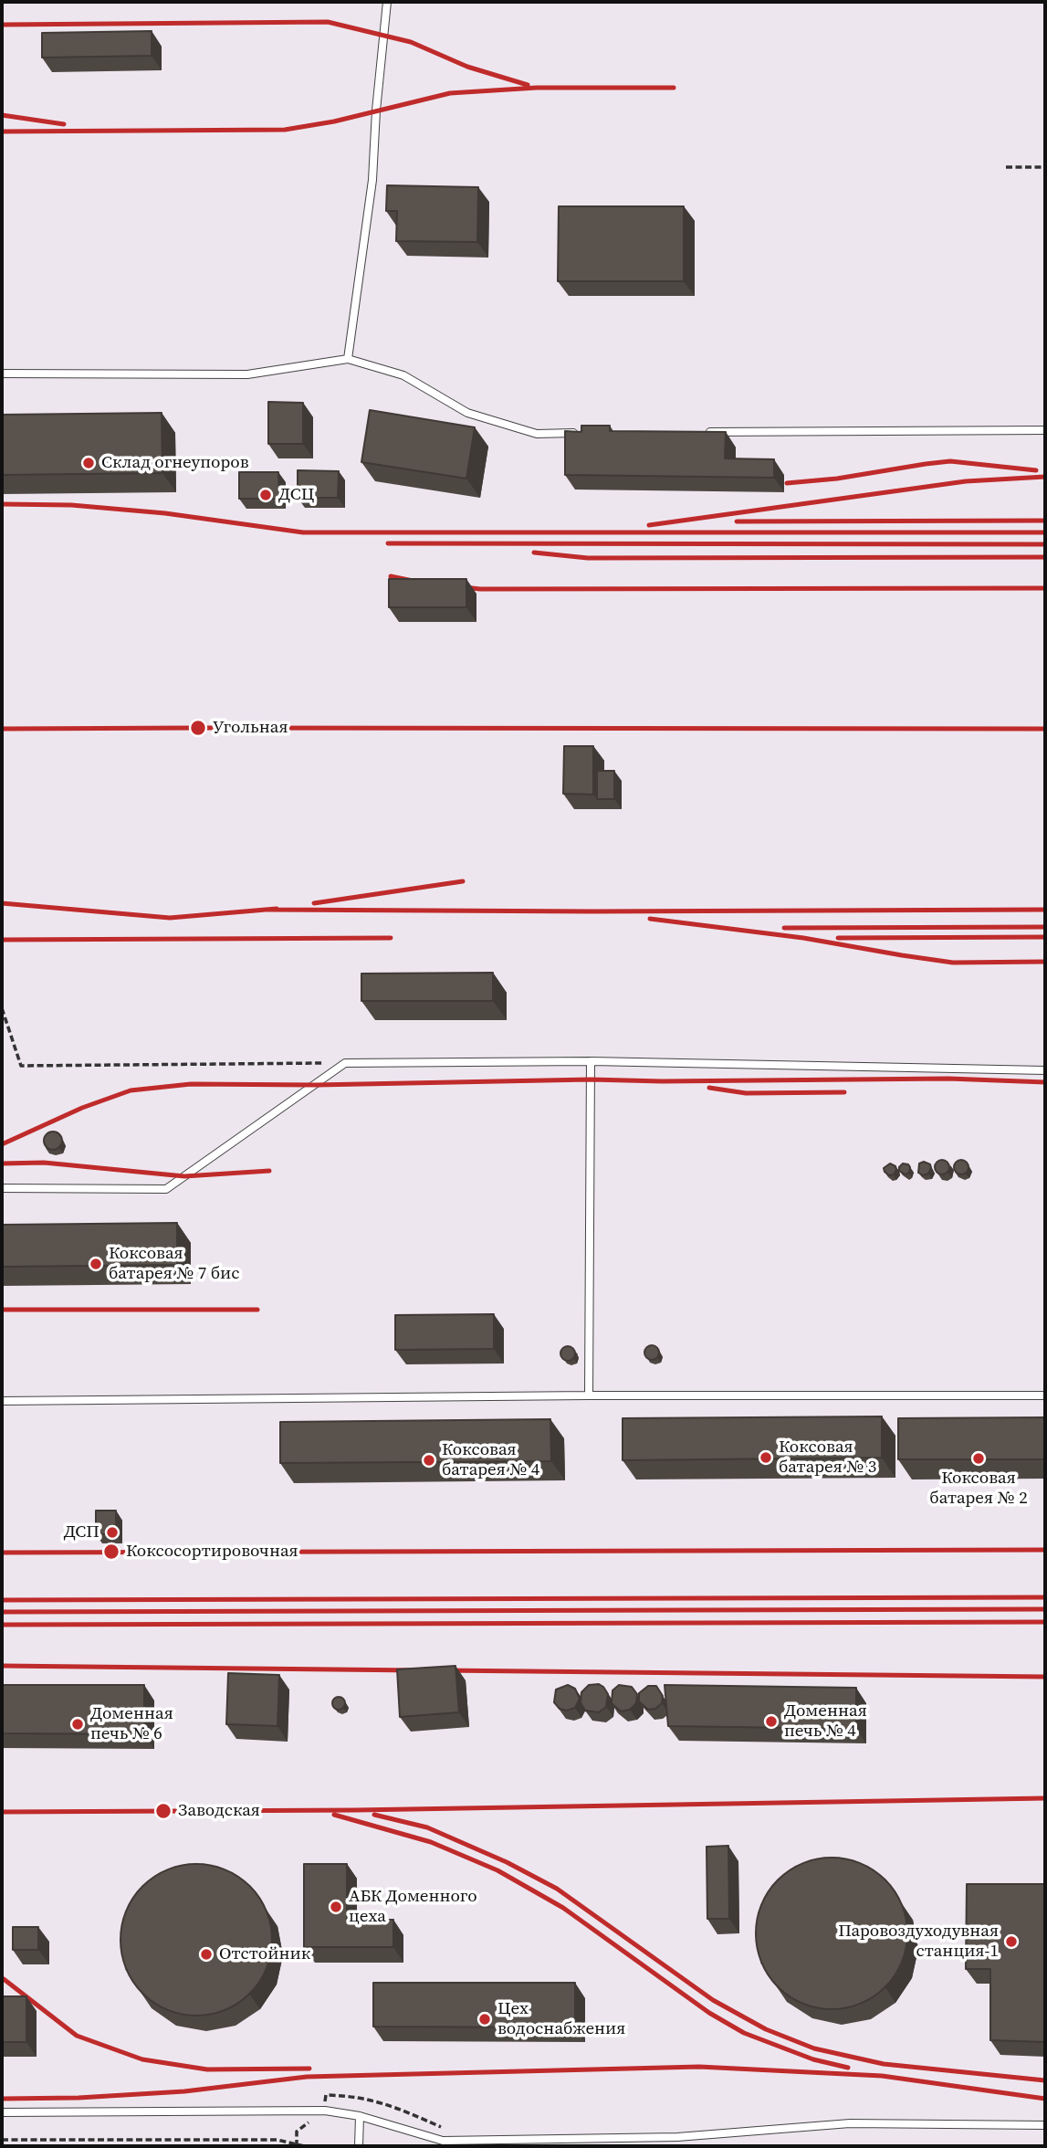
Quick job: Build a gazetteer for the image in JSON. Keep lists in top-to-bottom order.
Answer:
{
  "places": [
    "Склад огнеупоров",
    "ДСЦ",
    "Угольная",
    "Коксовая батарея № 7 бис",
    "Коксовая батарея № 3",
    "Коксовая батарея № 2",
    "Коксовая батарея № 4",
    "ДСП",
    "Коксосортировочная",
    "Доменная печь № 4",
    "Доменная печь № 6",
    "Заводская",
    "АБК Доменного цеха",
    "Паровоздуходувная станция-1",
    "Отстойник",
    "Цех водоснабжения"
  ]
}
